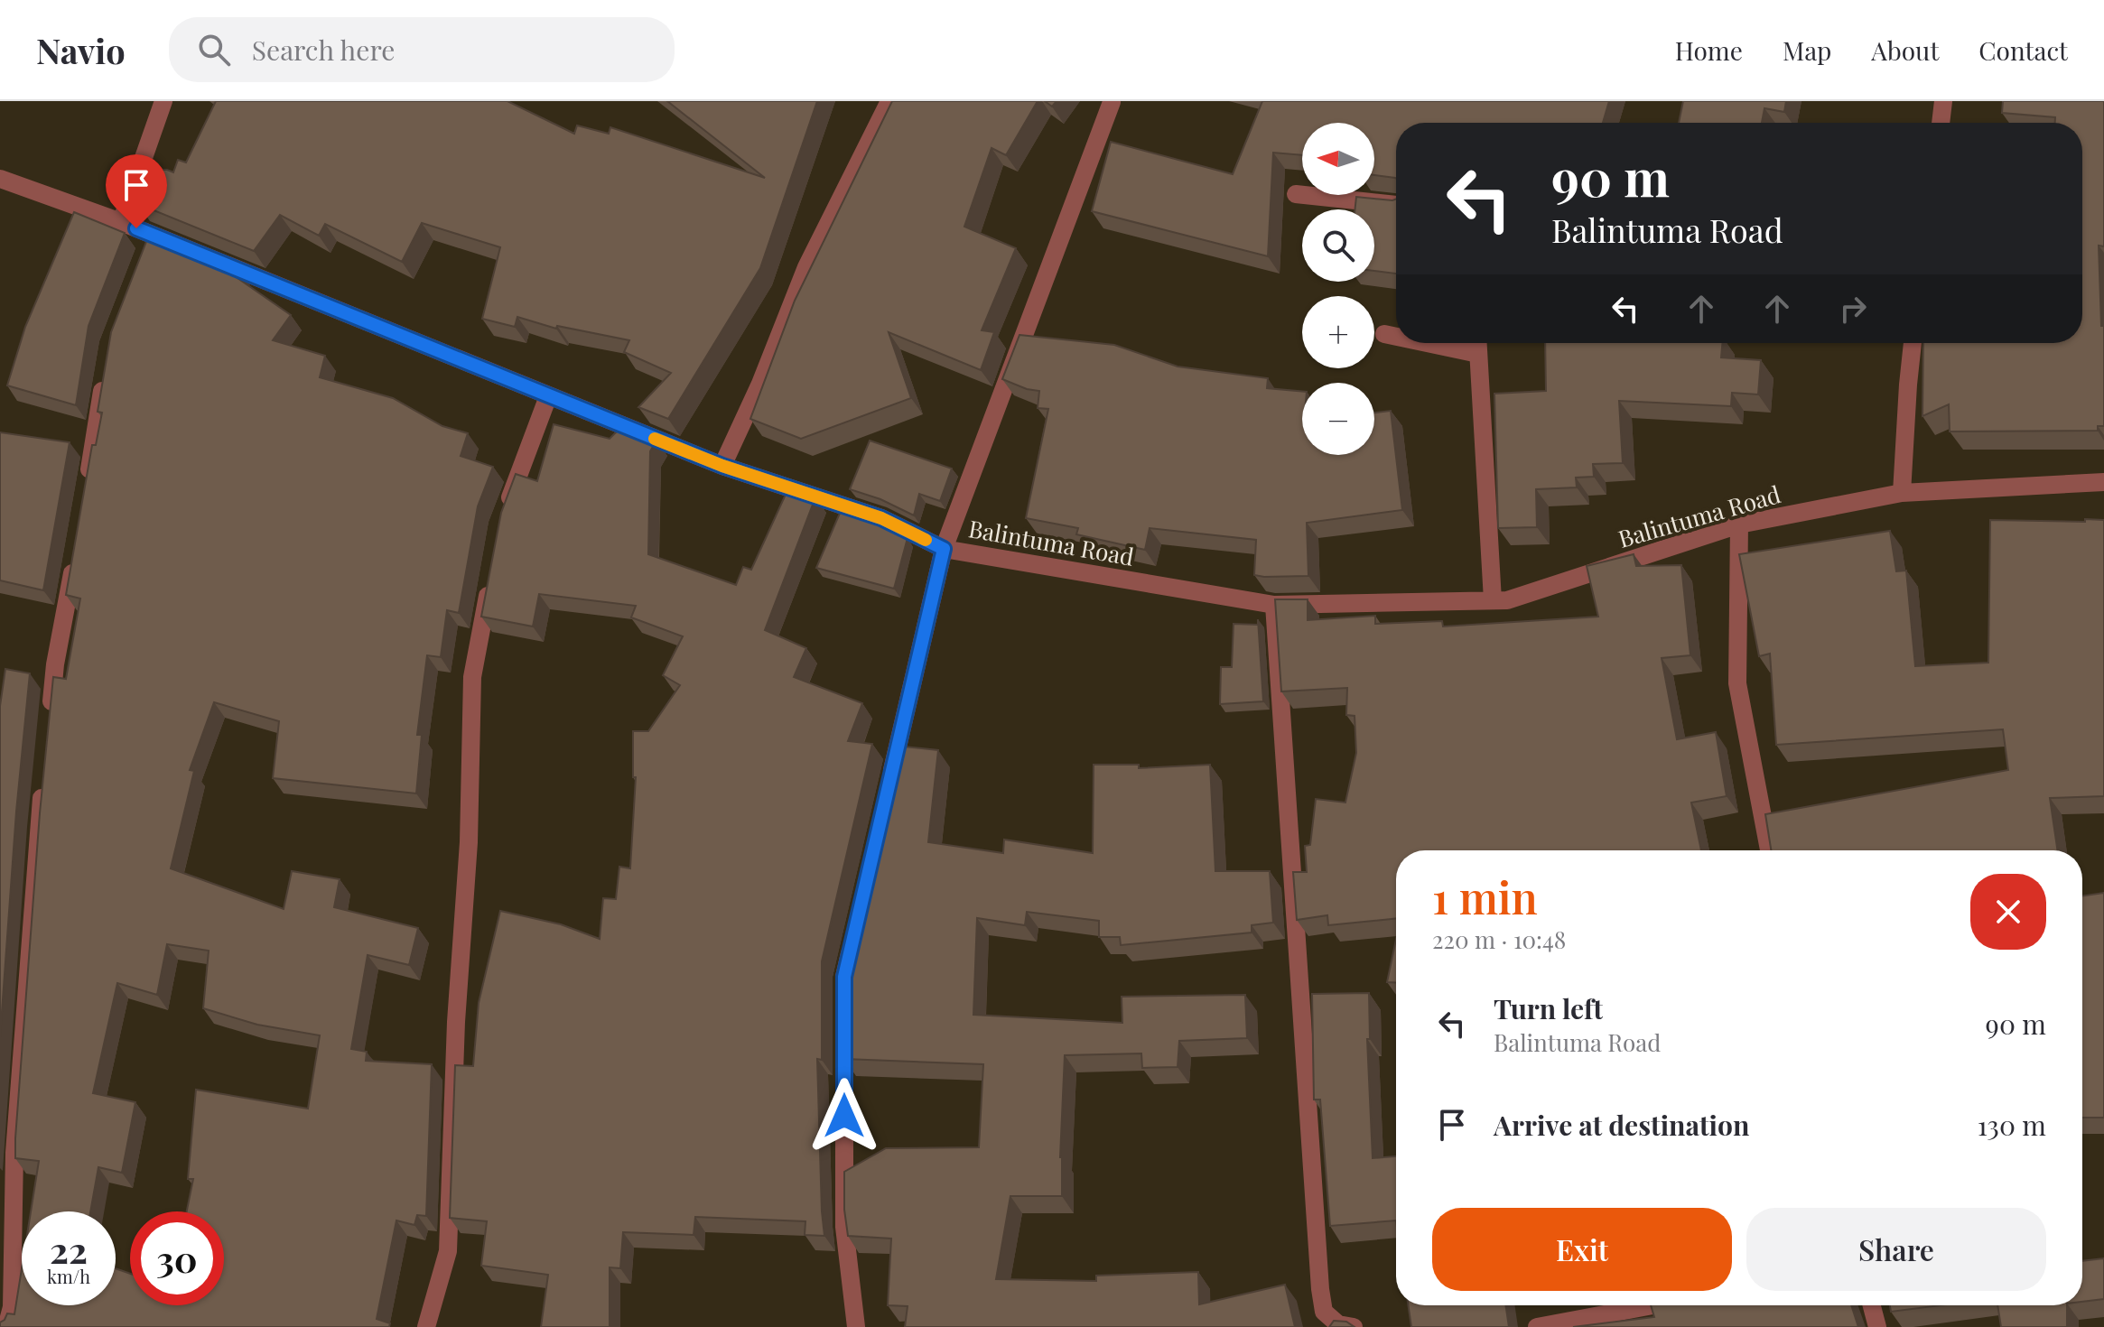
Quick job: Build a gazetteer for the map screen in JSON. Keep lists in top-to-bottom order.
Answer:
{
  "streets": {
    "street": ["Balintuma Road"]
  },
  "north": "left",
  "page": {
    "header": "Navio",
    "search": "Search here",
    "nav": [
      "Home",
      "Map",
      "About",
      "Contact"
    ],
    "map_buttons": ["+", "−"],
    "turn": ["90 m", "Balintuma Road"],
    "heading": ["1 min", "220 m · 10:48"],
    "list": [
      {
        "name": "Turn left",
        "note": "Balintuma Road",
        "value": "90 m"
      },
      {
        "name": "Arrive at destination",
        "value": "130 m"
      }
    ],
    "buttons": ["Exit", "Share"],
    "speed": "22 km/h",
    "limit": "30"
  }
}
